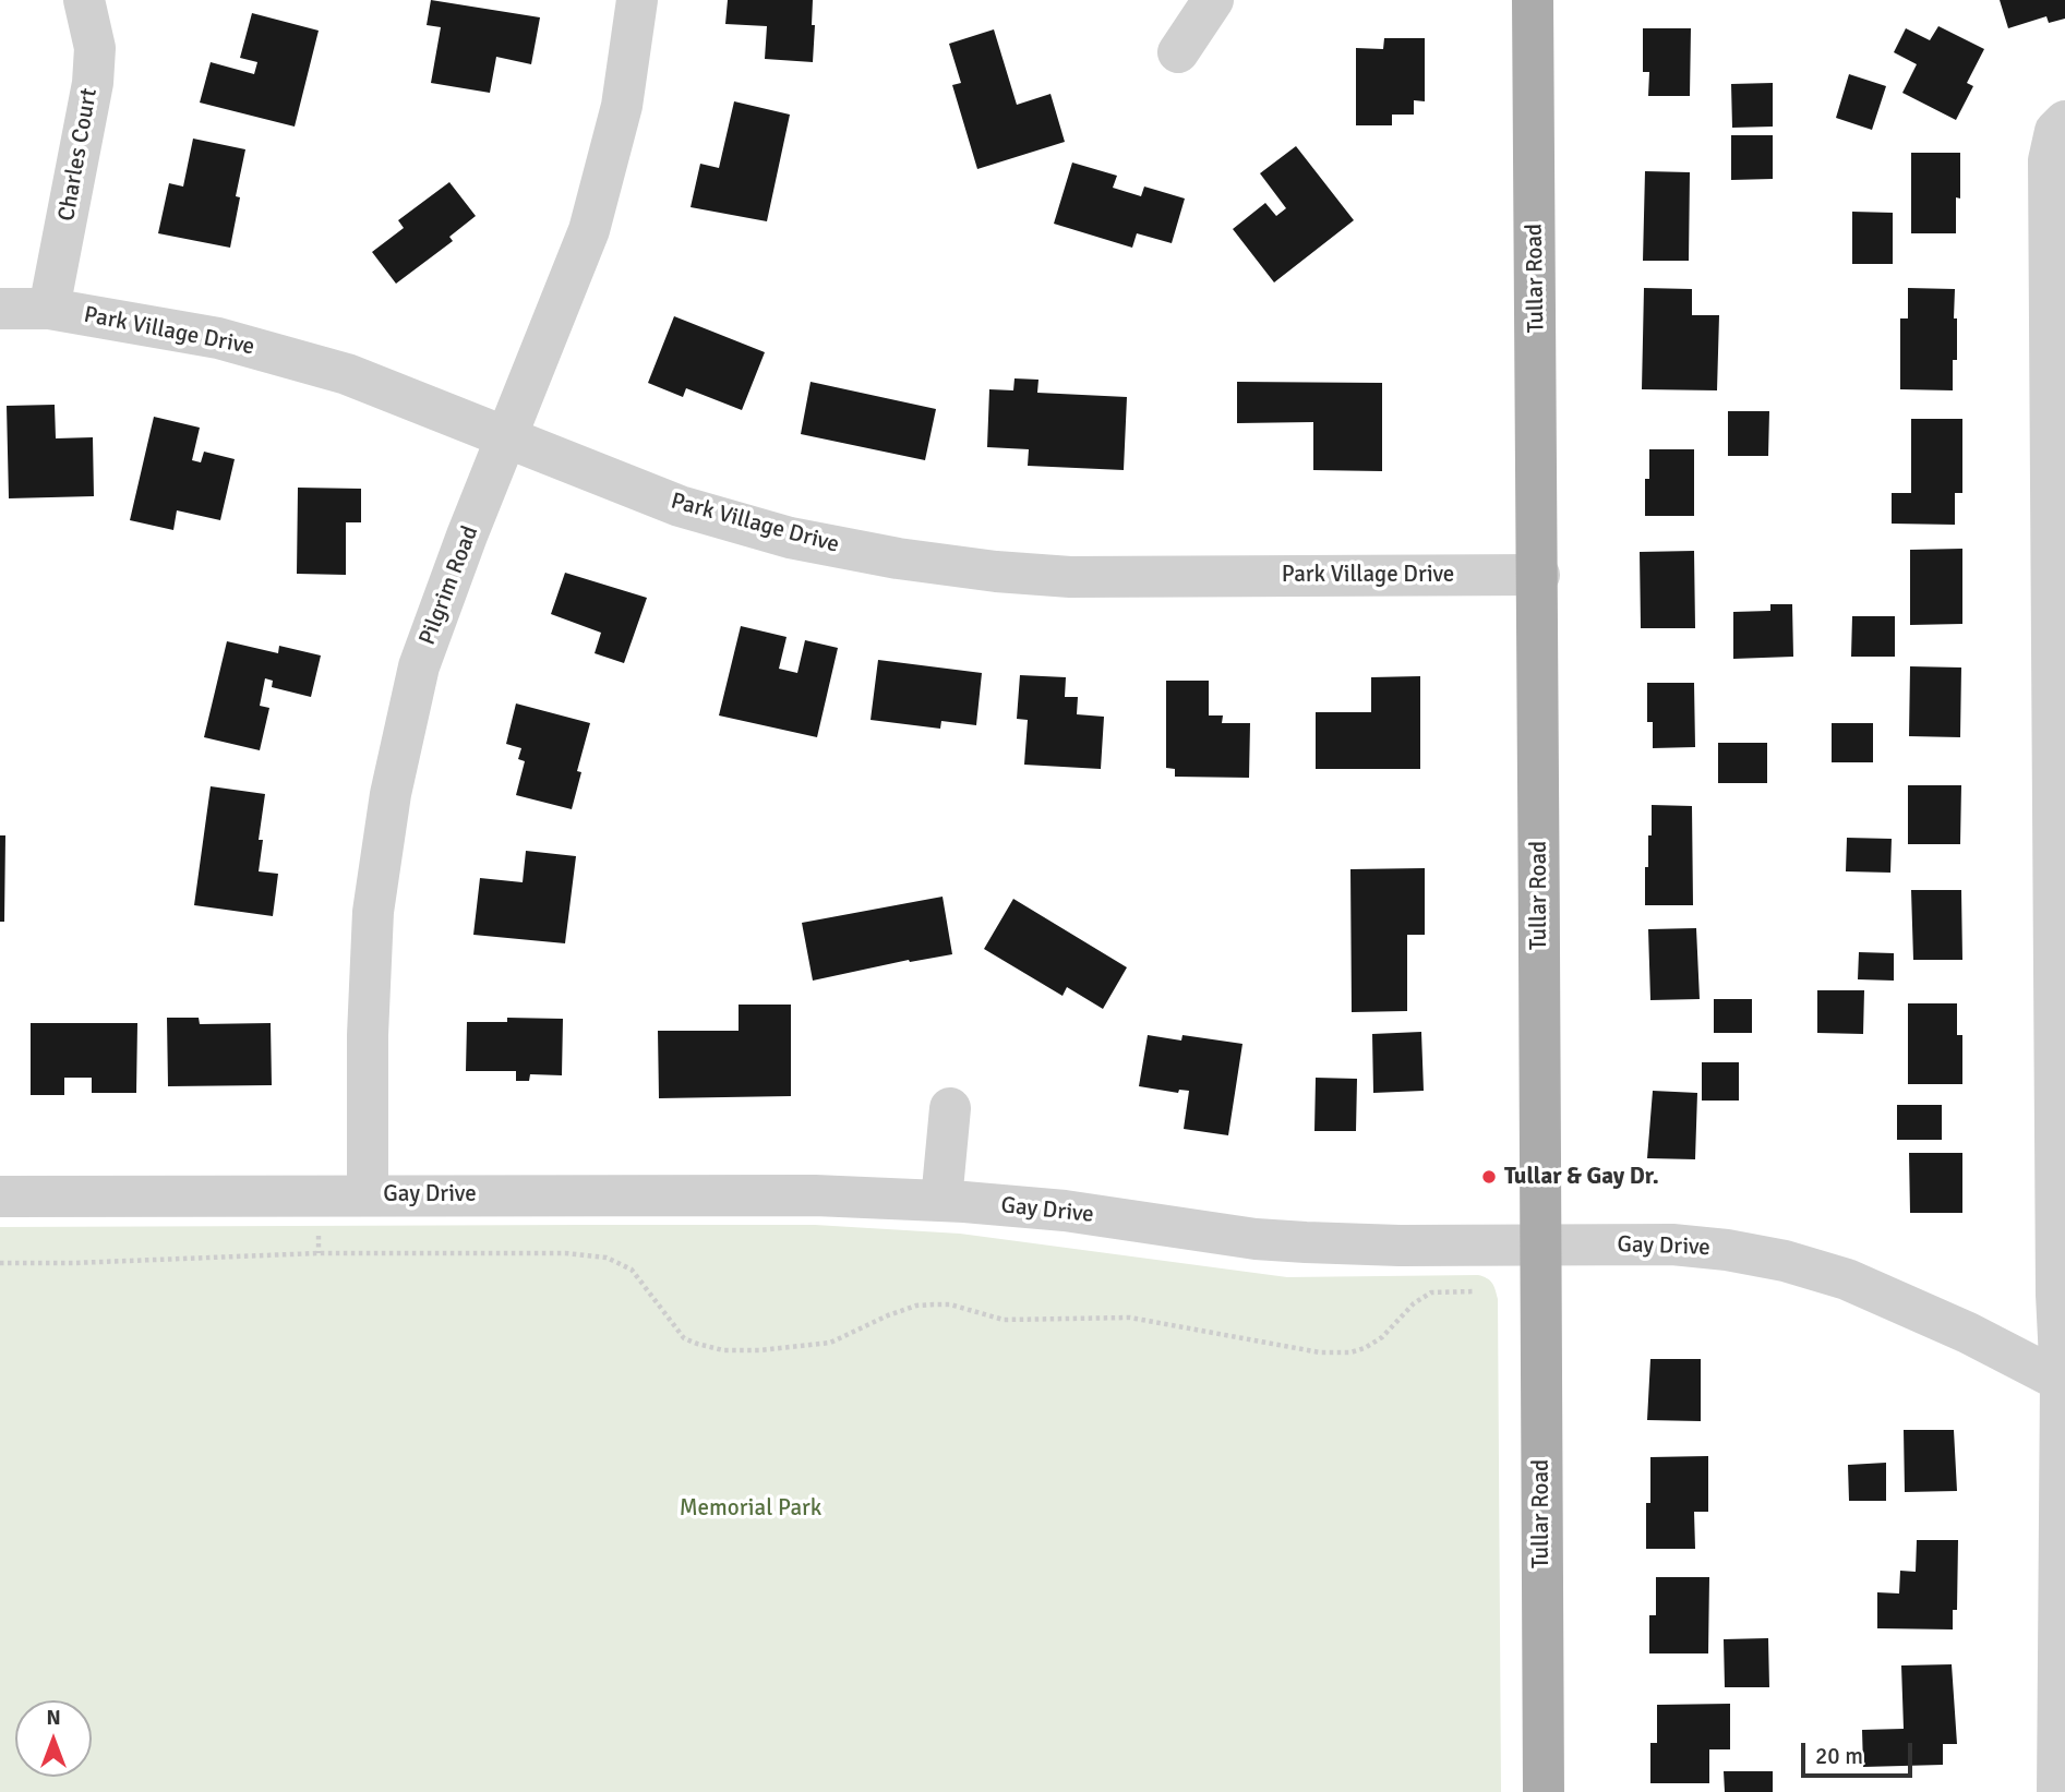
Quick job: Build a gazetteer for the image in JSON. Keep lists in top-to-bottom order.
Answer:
{
  "streets": {
    "main road": ["Tullar Road"],
    "street": [
      "Charles Court",
      "Park Village Drive",
      "Pilgrim Road",
      "Gay Drive"
    ]
  },
  "crossings": [
    ["Charles Court", "Park Village Drive"],
    ["Tullar Road", "Park Village Drive"],
    ["Tullar Road", "Gay Drive"],
    ["Park Village Drive", "Pilgrim Road"],
    ["Pilgrim Road", "Gay Drive"]
  ],
  "parks": ["Memorial Park"],
  "places": ["Tullar & Gay Dr."],
  "scale_bar": "20 m",
  "north": "top"
}
